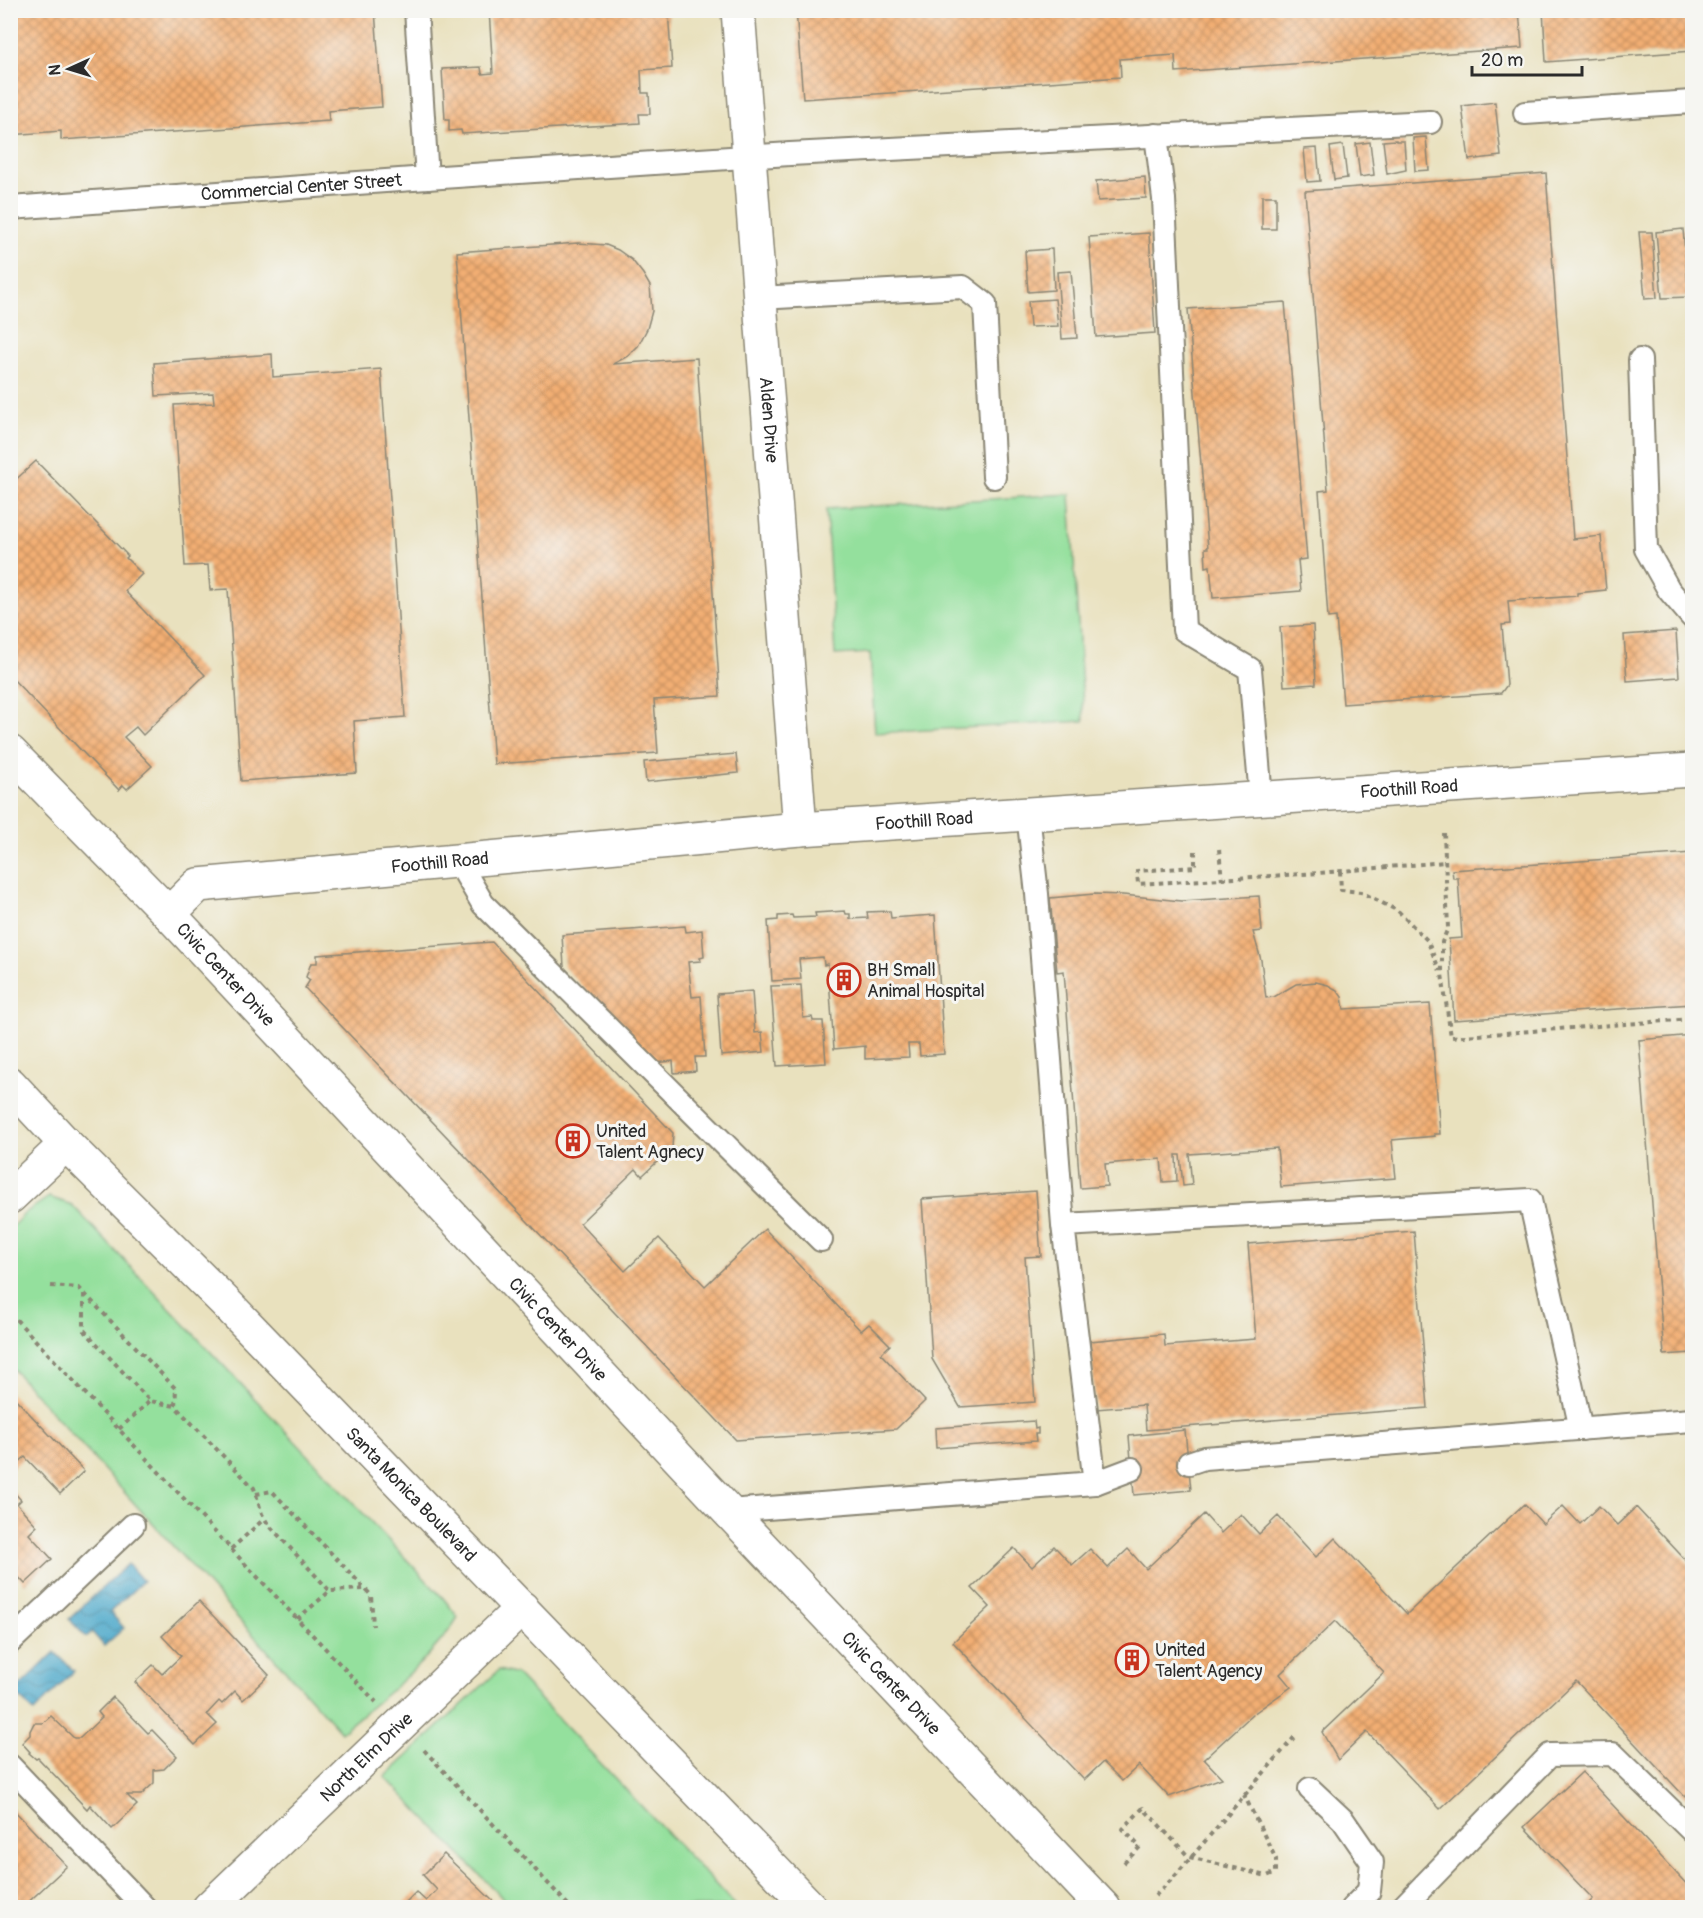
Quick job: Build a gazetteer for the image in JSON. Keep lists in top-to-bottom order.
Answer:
{
  "streets": {
    "street": [
      "Alden Drive",
      "Foothill Road",
      "Civic Center Drive",
      "Santa Monica Boulevard",
      "North Elm Drive"
    ],
    "lane": ["Commercial Center Street"]
  },
  "crossings": [
    ["Alden Drive", "Foothill Road"],
    ["Foothill Road", "Civic Center Drive"],
    ["Santa Monica Boulevard", "North Elm Drive"]
  ],
  "places": {
    "building": ["BH Small Animal Hospital", "United Talent Agnecy", "United Talent Agency"]
  },
  "scale_bar": "20 m",
  "north": "left"
}
